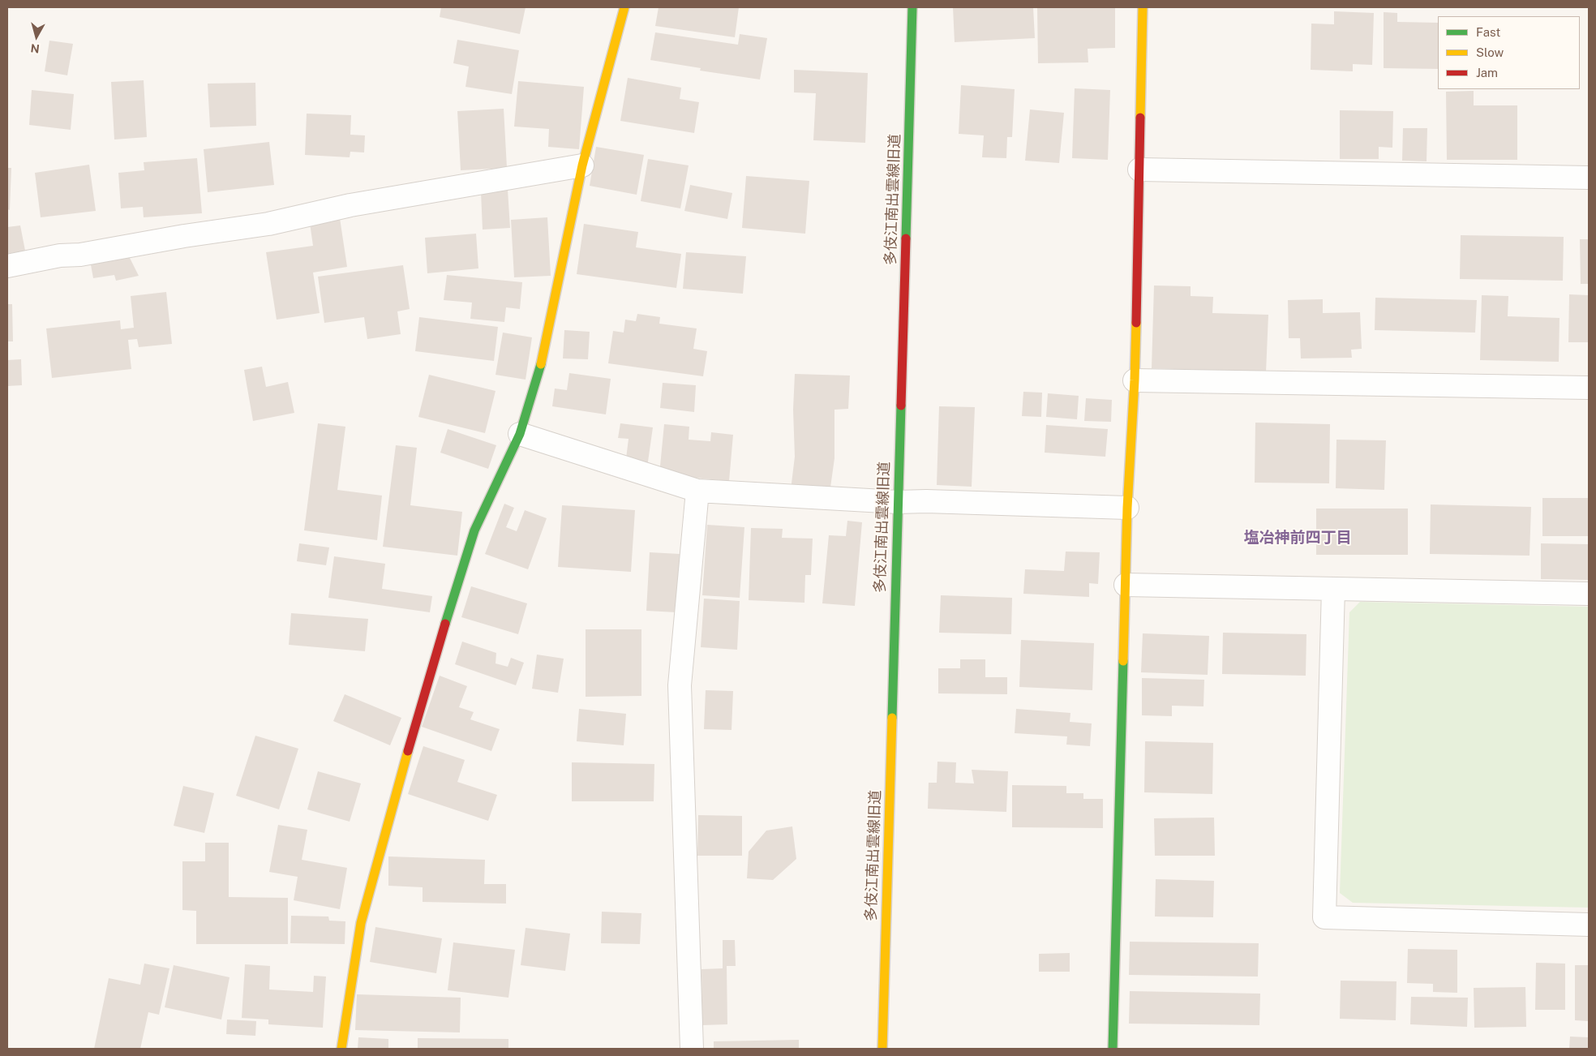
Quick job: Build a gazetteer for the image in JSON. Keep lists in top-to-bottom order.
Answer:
{
  "streets": {
    "street": ["多伎江南出雲線旧道"]
  },
  "districts": ["塩冶神前四丁目"],
  "legend": ["Fast", "Slow", "Jam"],
  "north": "bottom"
}
